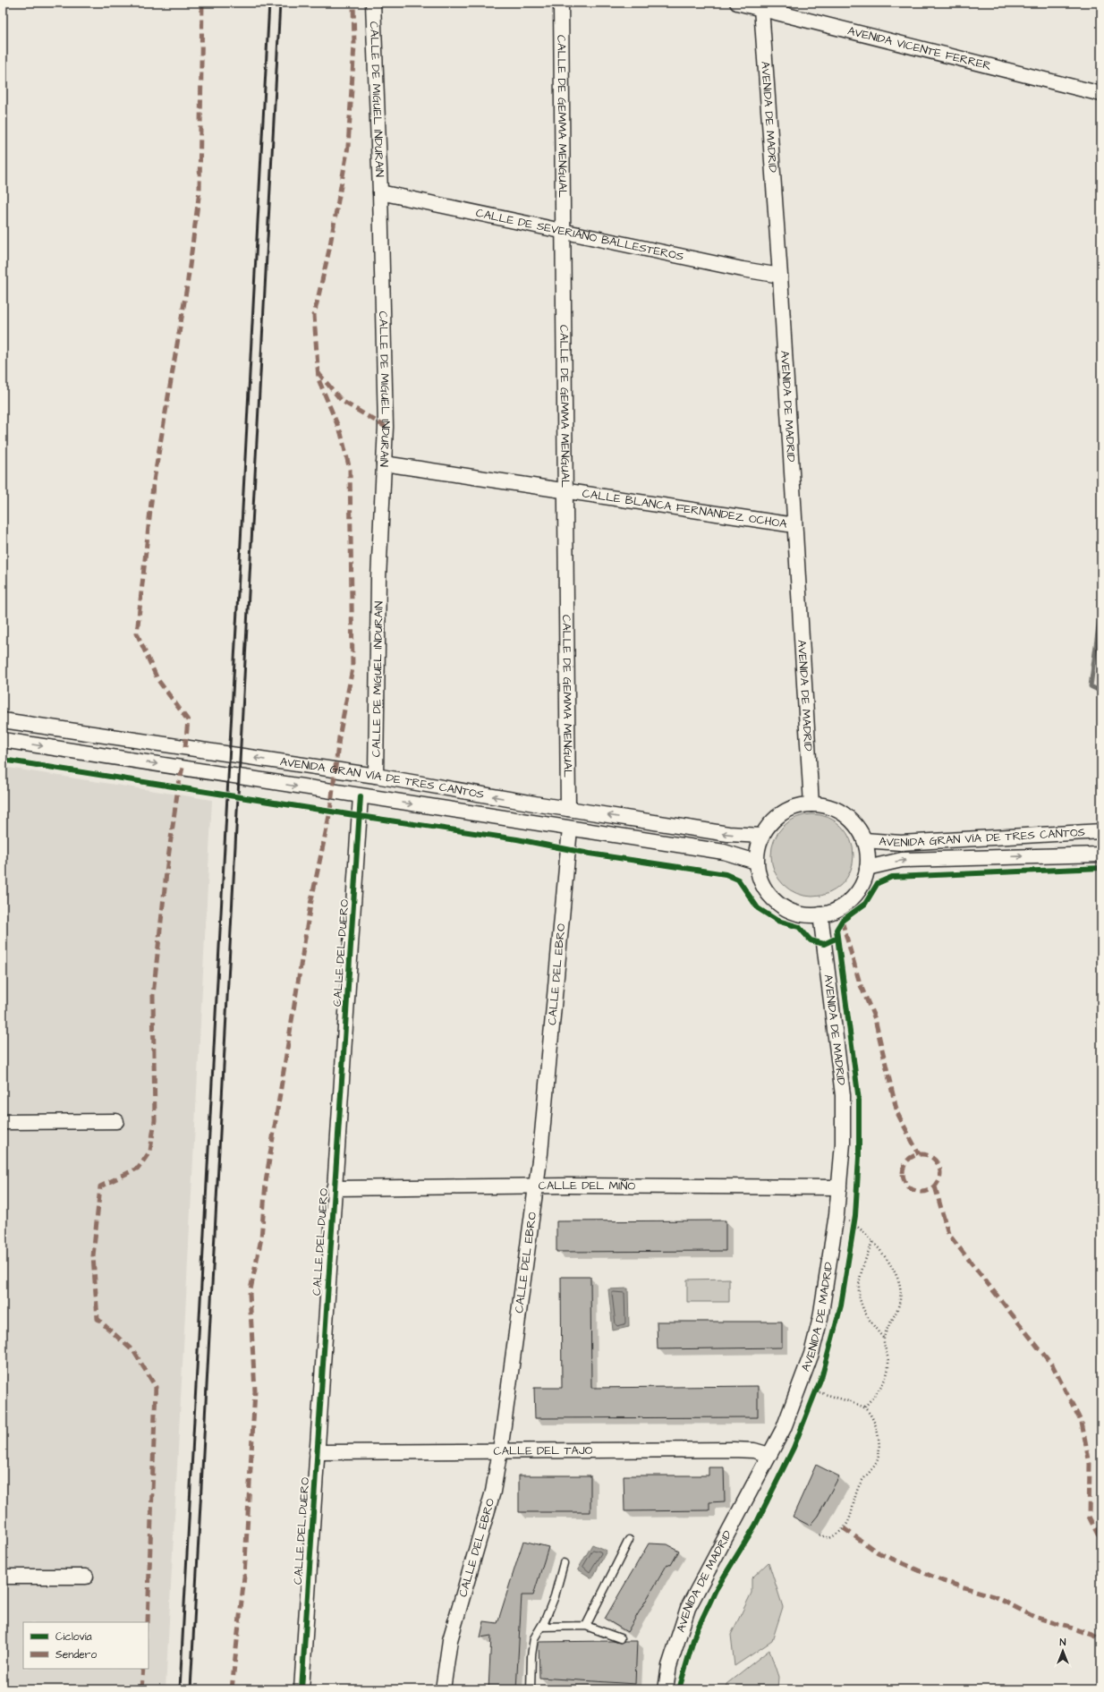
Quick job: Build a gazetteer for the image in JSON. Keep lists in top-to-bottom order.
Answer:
{
  "streets": {
    "street": [
      "AVENIDA VICENTE FERRER",
      "CALLE DE MIGUEL INDURAIN",
      "CALLE DE GEMMA MENGUAL",
      "AVENIDA DE MADRID",
      "CALLE DE SEVERIANO BALLESTEROS",
      "CALLE BLANCA FERNÁNDEZ OCHOA",
      "AVENIDA GRAN VÍA DE TRES CANTOS",
      "CALLE DEL DUERO",
      "CALLE DEL EBRO",
      "CALLE DEL MIÑO",
      "CALLE DEL TAJO"
    ]
  },
  "crossings": [
    ["AVENIDA VICENTE FERRER", "AVENIDA DE MADRID"],
    ["CALLE DE MIGUEL INDURAIN", "CALLE DE SEVERIANO BALLESTEROS"],
    ["CALLE DE MIGUEL INDURAIN", "CALLE BLANCA FERNÁNDEZ OCHOA"],
    ["CALLE DE MIGUEL INDURAIN", "AVENIDA GRAN VÍA DE TRES CANTOS"],
    ["CALLE DE GEMMA MENGUAL", "CALLE DE SEVERIANO BALLESTEROS"],
    ["CALLE DE GEMMA MENGUAL", "CALLE BLANCA FERNÁNDEZ OCHOA"],
    ["CALLE DE GEMMA MENGUAL", "AVENIDA GRAN VÍA DE TRES CANTOS"],
    ["AVENIDA DE MADRID", "CALLE DE SEVERIANO BALLESTEROS"],
    ["AVENIDA DE MADRID", "CALLE BLANCA FERNÁNDEZ OCHOA"],
    ["AVENIDA DE MADRID", "AVENIDA GRAN VÍA DE TRES CANTOS"],
    ["AVENIDA DE MADRID", "CALLE DEL MIÑO"],
    ["AVENIDA DE MADRID", "CALLE DEL TAJO"],
    ["AVENIDA GRAN VÍA DE TRES CANTOS", "CALLE DEL DUERO"],
    ["AVENIDA GRAN VÍA DE TRES CANTOS", "CALLE DEL EBRO"],
    ["CALLE DEL DUERO", "CALLE DEL MIÑO"],
    ["CALLE DEL DUERO", "CALLE DEL TAJO"],
    ["CALLE DEL EBRO", "CALLE DEL MIÑO"],
    ["CALLE DEL EBRO", "CALLE DEL TAJO"]
  ],
  "legend": ["Ciclovía", "Sendero"],
  "north": "top"
}
